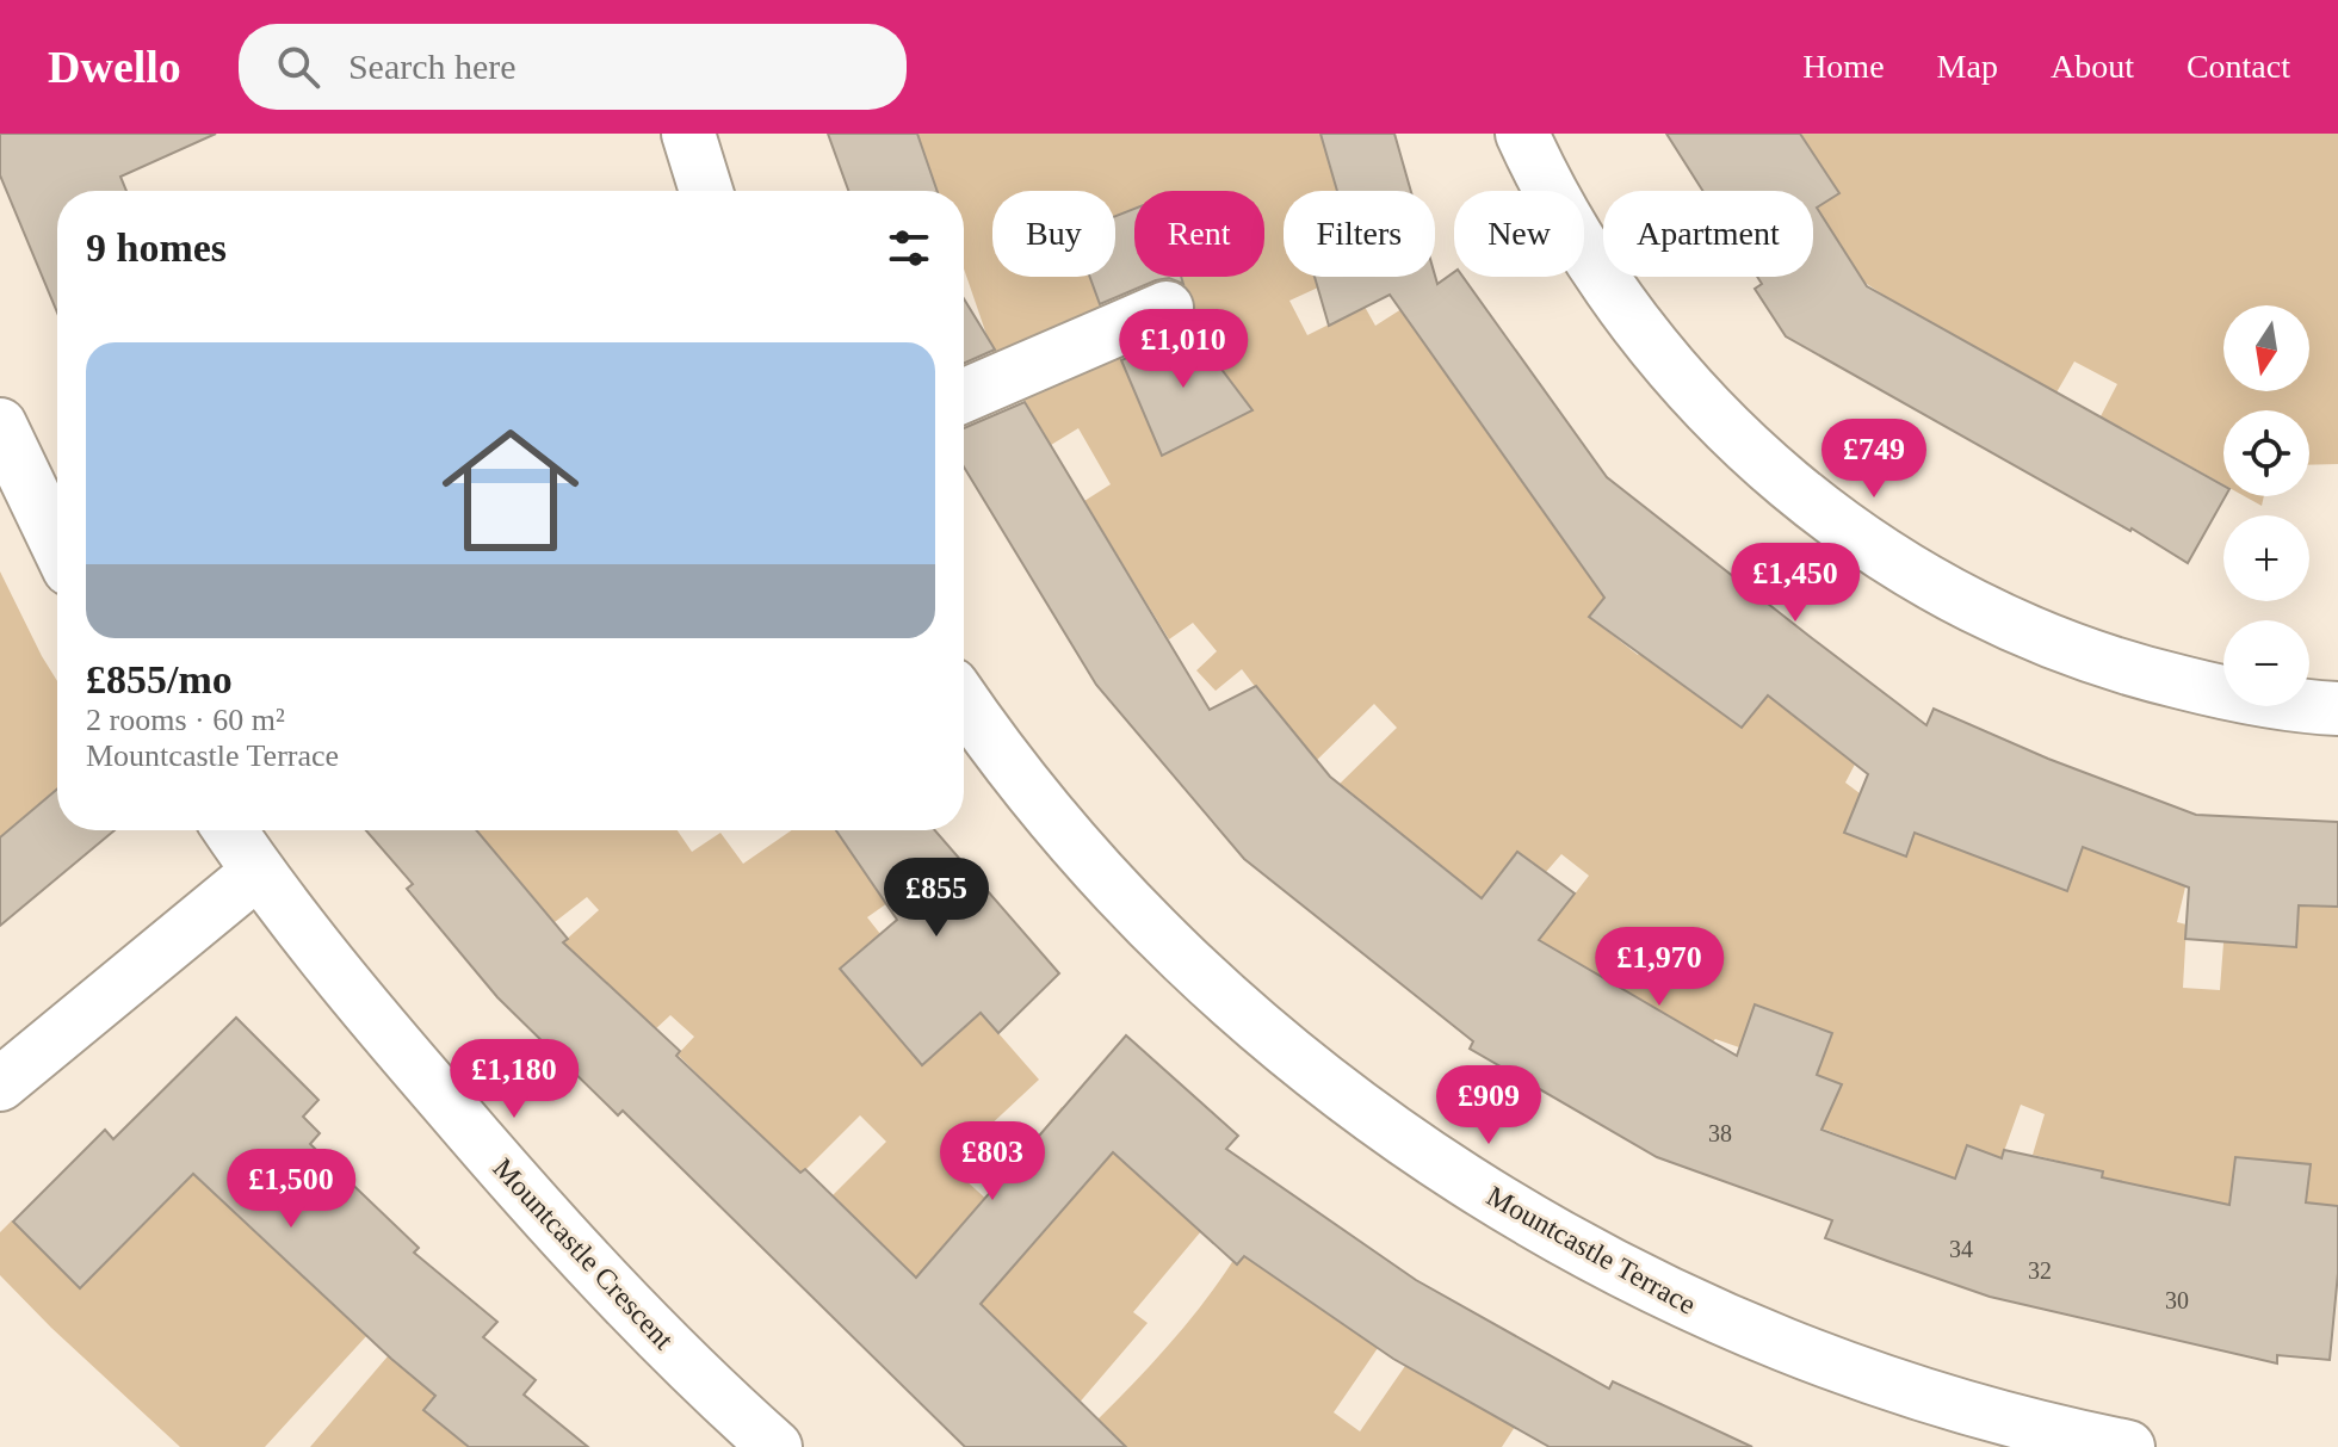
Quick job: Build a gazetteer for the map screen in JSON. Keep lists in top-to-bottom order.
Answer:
{
  "streets": {
    "street": ["Mountcastle Terrace", "Mountcastle Crescent"]
  },
  "house_numbers": [
    "38",
    "34",
    "32",
    "30"
  ],
  "north": "bottom",
  "page": {
    "header": "Dwello",
    "search": "Search here",
    "nav": [
      "Home",
      "Map",
      "About",
      "Contact"
    ],
    "chip": [
      "Buy",
      "Rent",
      "Filters",
      "New",
      "Apartment"
    ],
    "heading": "9 homes",
    "map_buttons": ["+", "−"],
    "list": [
      {
        "name": "£855/mo",
        "note": "2 rooms · 60 m² · Mountcastle Terrace"
      }
    ],
    "price": [
      "£1,010",
      "£749",
      "£1,450",
      "£855",
      "£1,970",
      "£1,180",
      "£909",
      "£803",
      "£1,500"
    ]
  }
}
